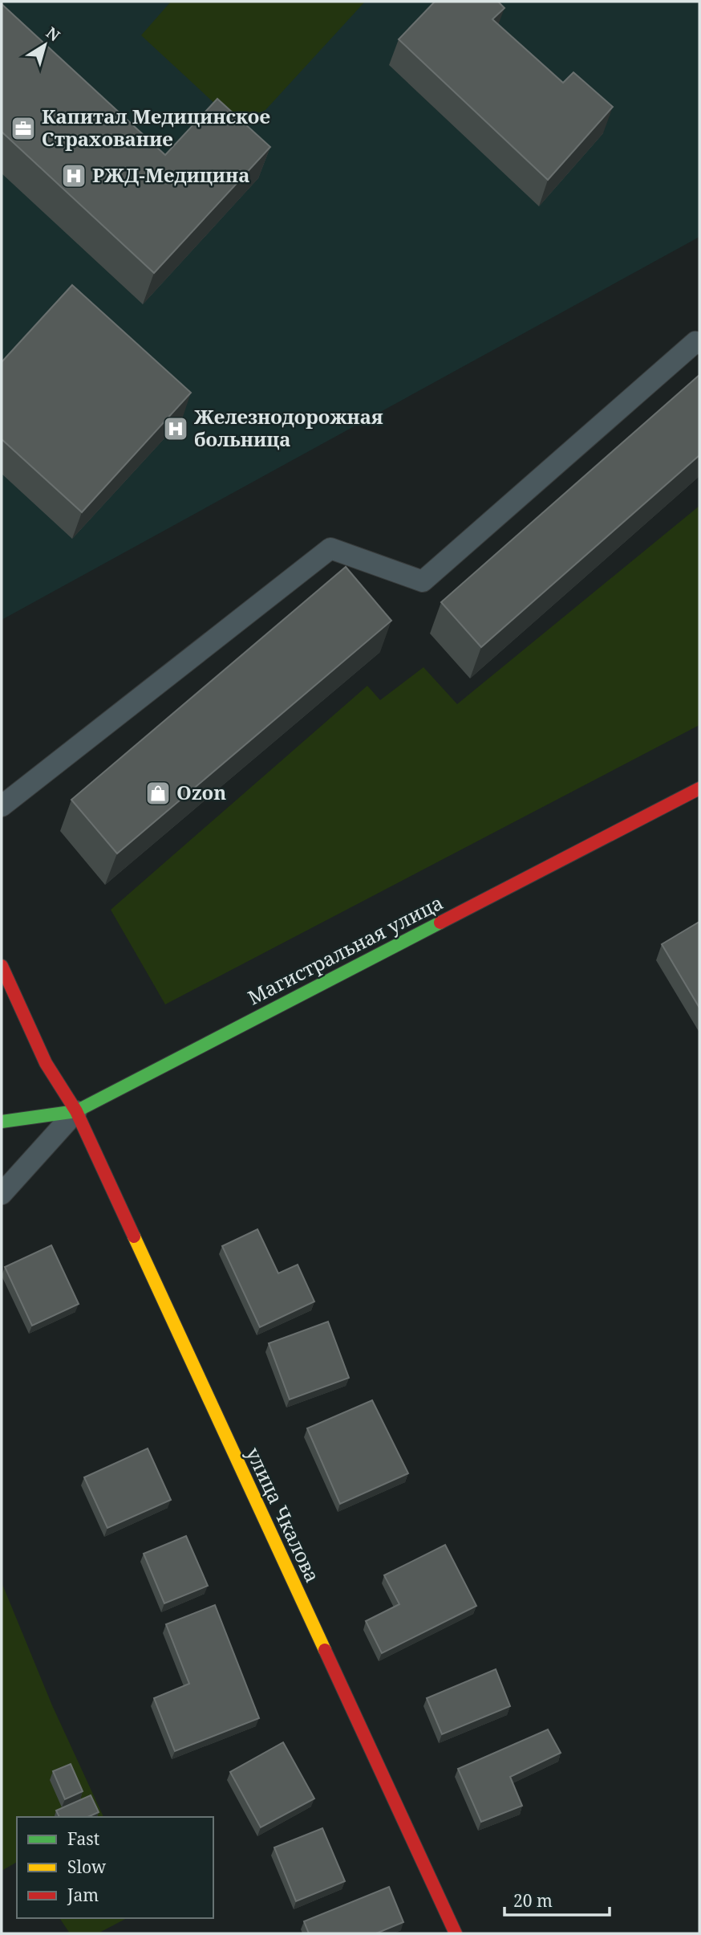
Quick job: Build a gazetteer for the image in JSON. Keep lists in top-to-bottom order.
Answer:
{
  "streets": {
    "street": ["Магистральная улица", "улица Чкалова"]
  },
  "crossings": [
    ["Магистральная улица", "улица Чкалова"]
  ],
  "places": {
    "office": ["Капитал Медицинское Страхование"],
    "hospital": ["РЖД-Медицина", "Железнодорожная больница"],
    "shop": ["Ozon"]
  },
  "legend": ["Fast", "Slow", "Jam"],
  "scale_bar": "20 m",
  "north": "top right"
}
